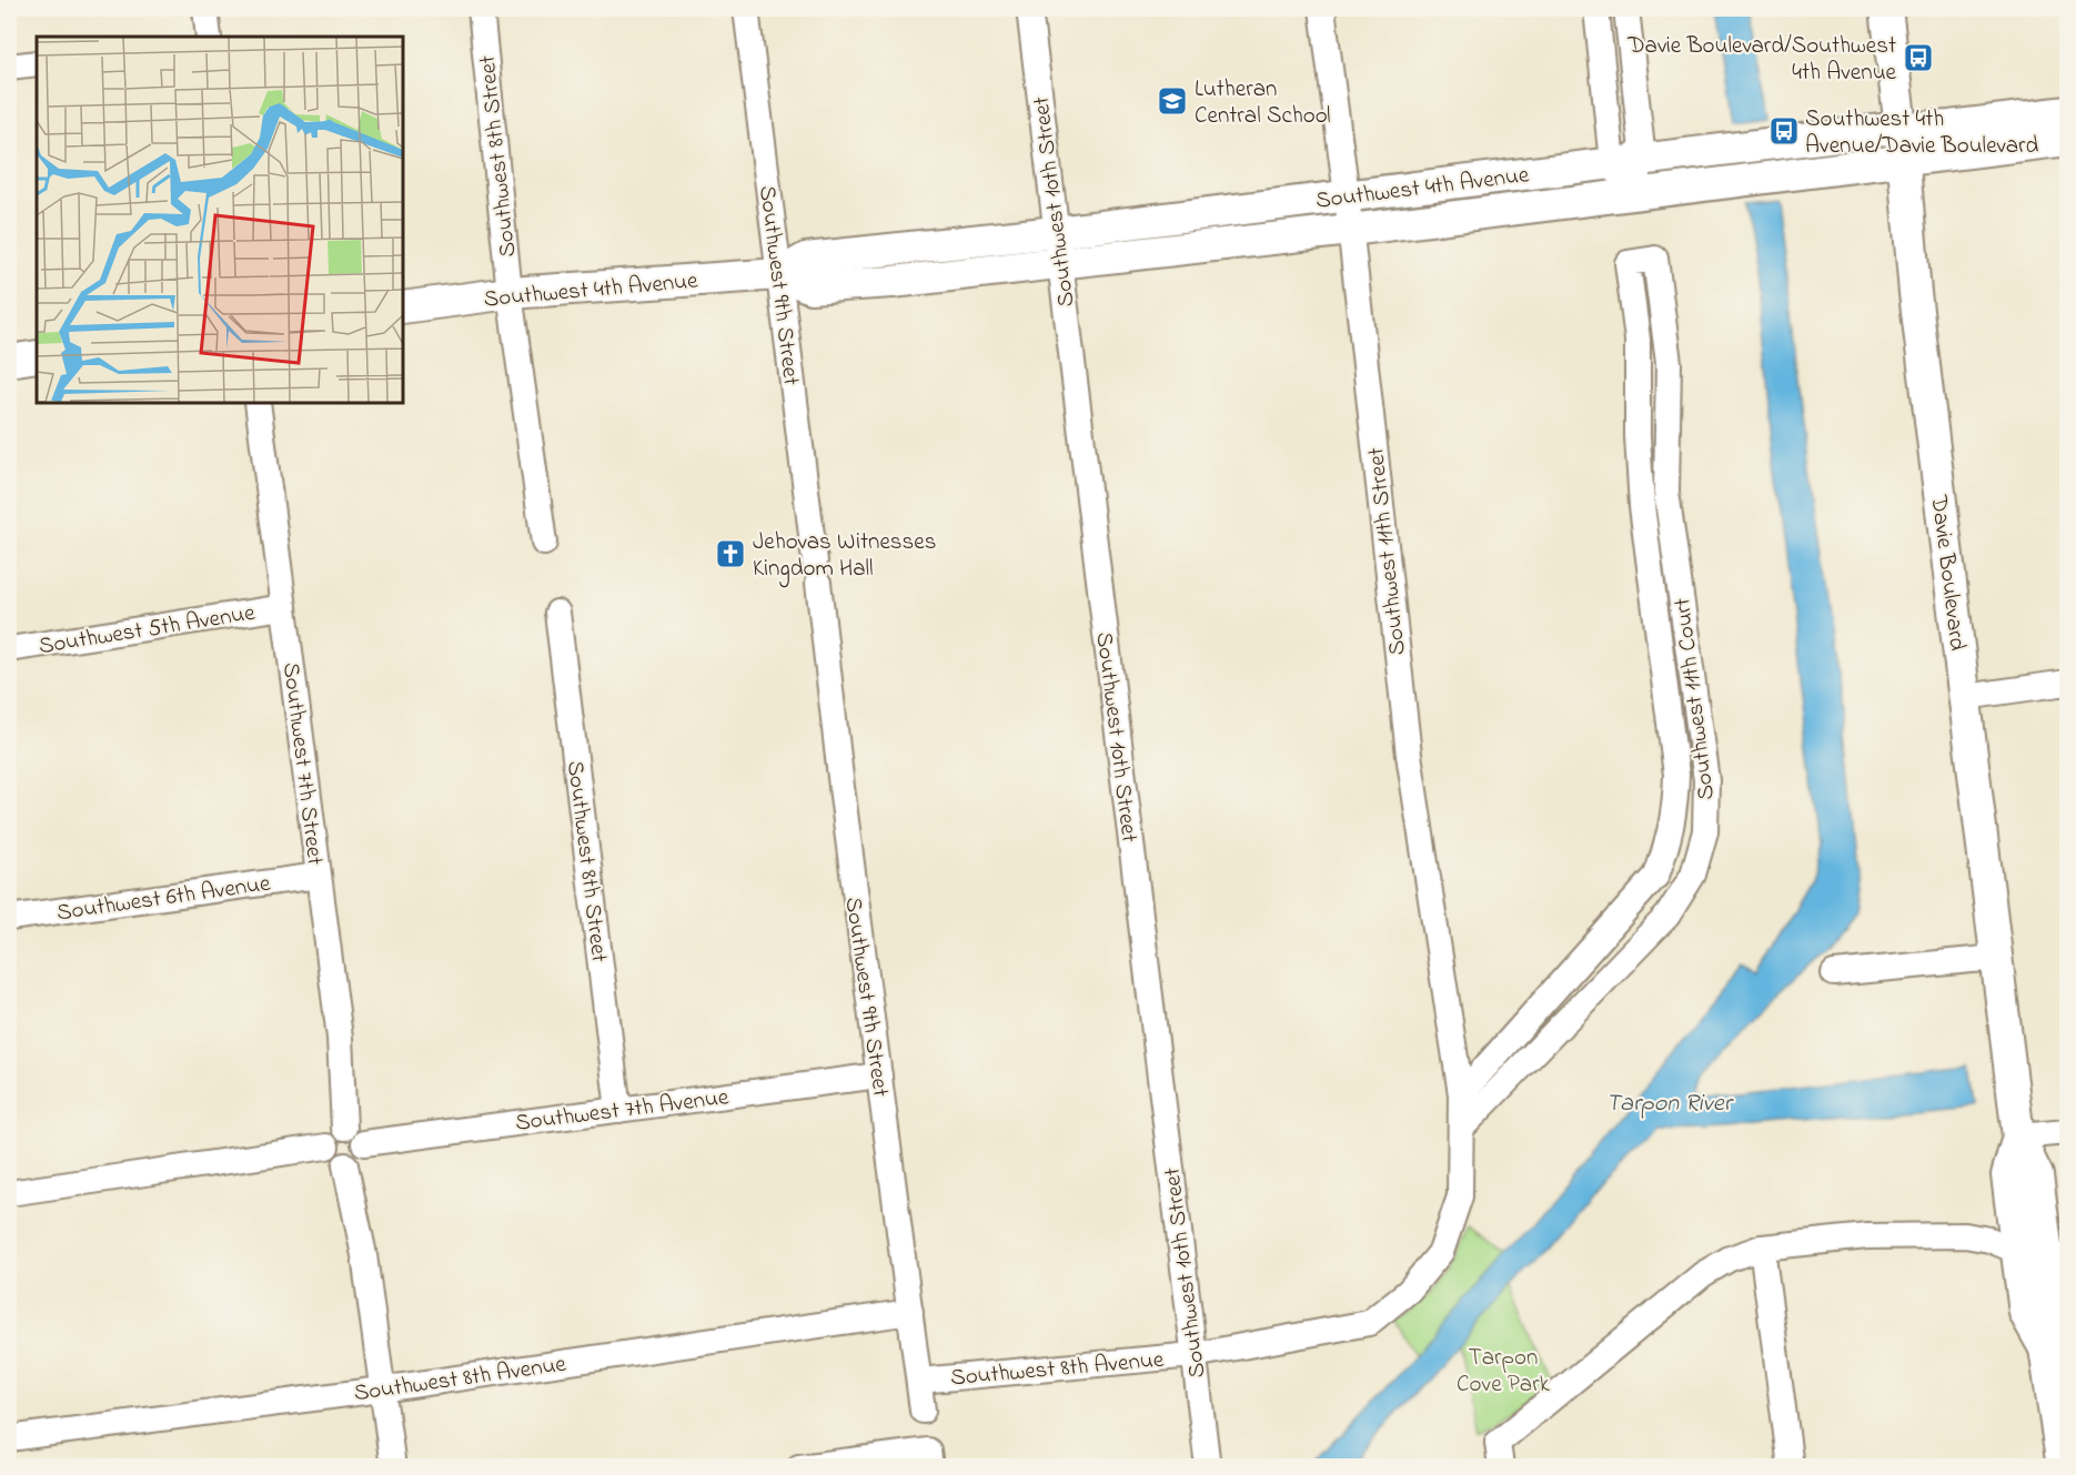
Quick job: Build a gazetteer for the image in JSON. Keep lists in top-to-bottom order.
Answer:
{
  "streets": {
    "main road": ["Southwest 4th Avenue", "Davie Boulevard"],
    "street": [
      "Southwest 8th Street",
      "Southwest 10th Street",
      "Southwest 9th Street",
      "Southwest 11th Street",
      "Southwest 5th Avenue",
      "Southwest 11th Court",
      "Southwest 7th Street",
      "Southwest 6th Avenue",
      "Southwest 7th Avenue",
      "Southwest 8th Avenue"
    ]
  },
  "crossings": [
    ["Southwest 8th Street", "Southwest 4th Avenue"],
    ["Southwest 8th Street", "Southwest 7th Avenue"],
    ["Southwest 4th Avenue", "Southwest 10th Street"],
    ["Southwest 4th Avenue", "Southwest 9th Street"],
    ["Southwest 4th Avenue", "Southwest 11th Street"],
    ["Southwest 4th Avenue", "Davie Boulevard"],
    ["Southwest 10th Street", "Southwest 8th Avenue"],
    ["Southwest 9th Street", "Southwest 7th Avenue"],
    ["Southwest 9th Street", "Southwest 8th Avenue"],
    ["Southwest 11th Street", "Southwest 11th Court"],
    ["Southwest 11th Street", "Southwest 8th Avenue"],
    ["Southwest 5th Avenue", "Southwest 7th Street"],
    ["Southwest 11th Court", "Southwest 8th Avenue"],
    ["Southwest 7th Street", "Southwest 6th Avenue"],
    ["Southwest 7th Street", "Southwest 7th Avenue"]
  ],
  "water": ["Tarpon River"],
  "parks": ["Tarpon Cove Park"],
  "places": {
    "bus stop": ["Davie Boulevard/Southwest 4th Avenue", "Southwest 4th Avenue/Davie Boulevard"],
    "school or university": ["Lutheran Central School"],
    "church": ["Jehovas Witnesses Kingdom Hall"]
  }
}
